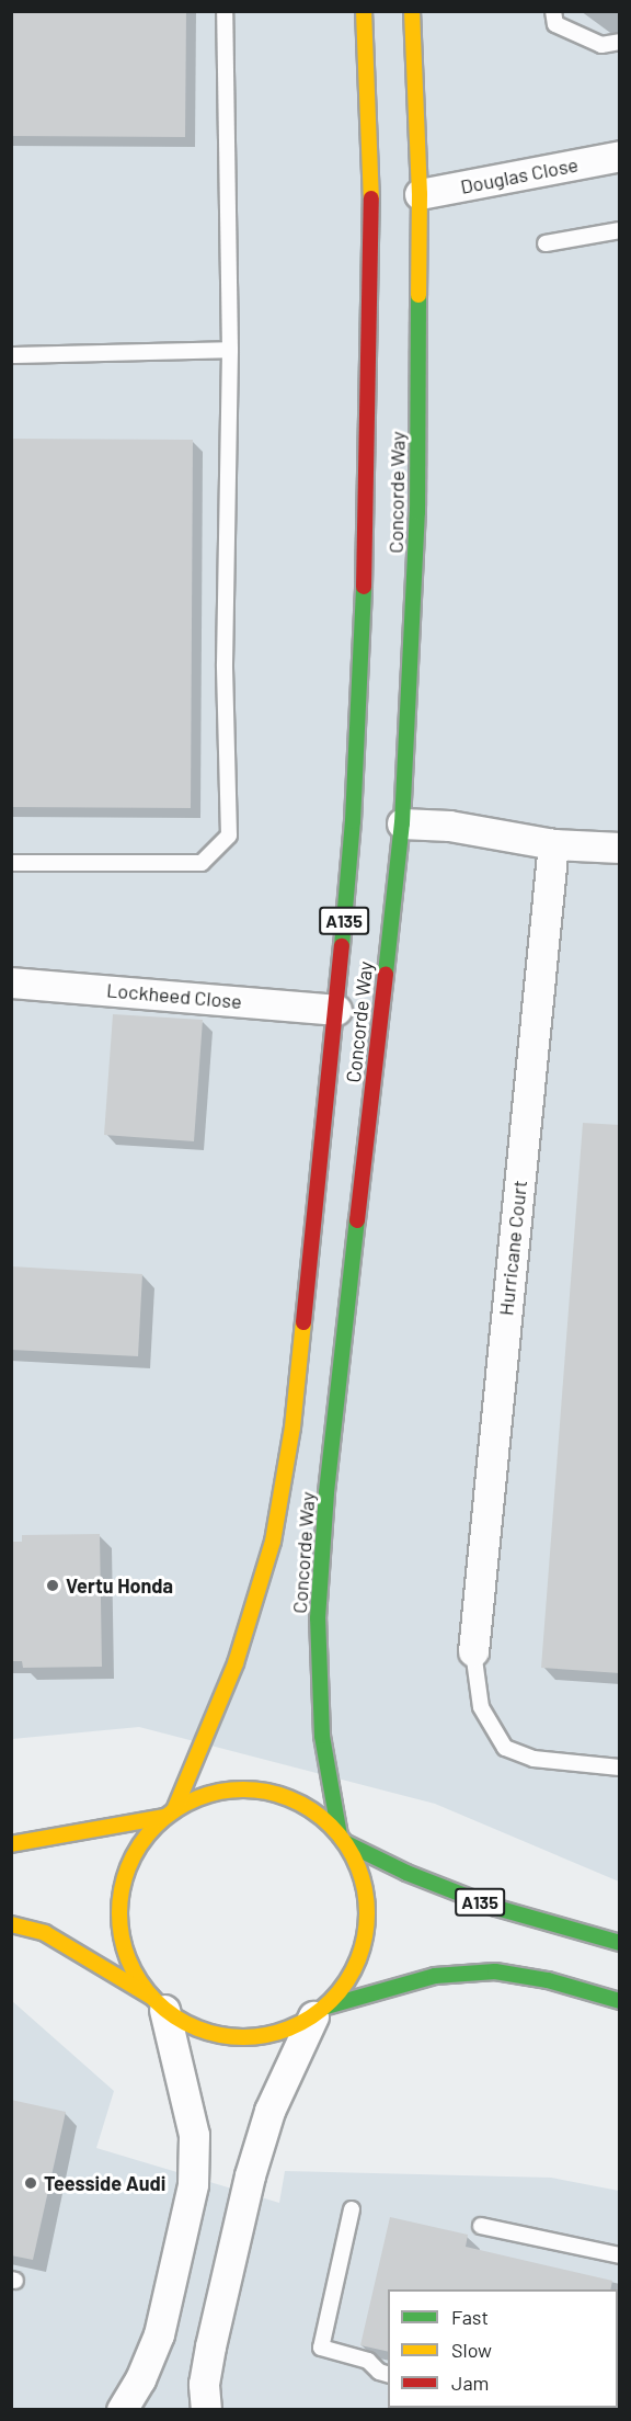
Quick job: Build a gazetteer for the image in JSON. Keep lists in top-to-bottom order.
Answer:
{
  "streets": {
    "main road": ["Concorde Way", "A135"],
    "street": ["Douglas Close", "Lockheed Close", "Hurricane Court"]
  },
  "crossings": [
    ["Douglas Close", "Concorde Way"],
    ["Concorde Way", "A135"],
    ["Concorde Way", "Lockheed Close"]
  ],
  "places": ["Vertu Honda", "Teesside Audi"],
  "legend": ["Fast", "Slow", "Jam"]
}
